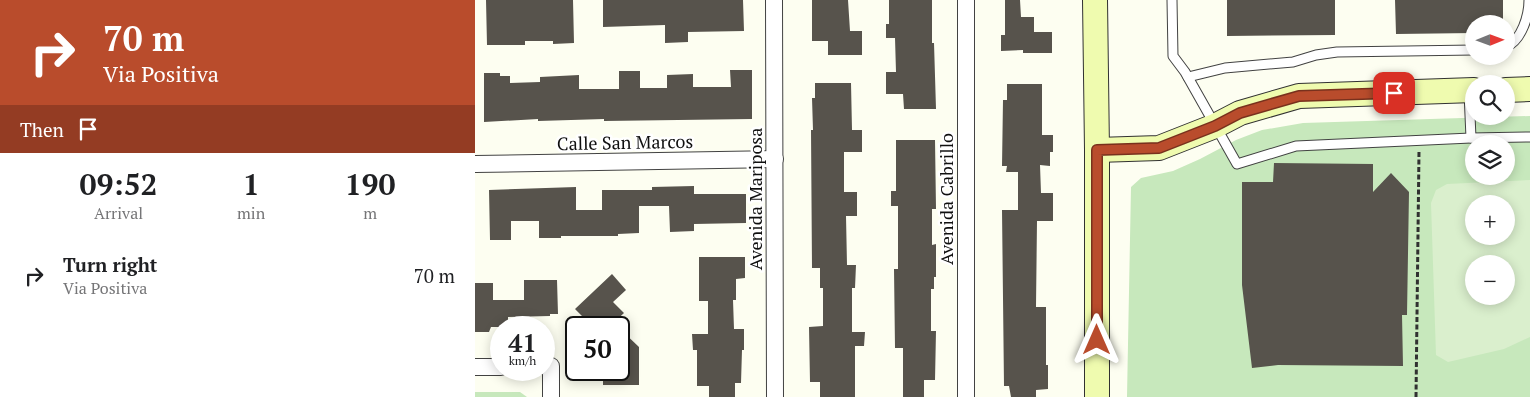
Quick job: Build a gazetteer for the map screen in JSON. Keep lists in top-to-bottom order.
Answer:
{
  "streets": {
    "street": ["Calle San Marcos", "Avenida Mariposa", "Avenida Cabrillo"]
  },
  "crossings": [
    ["Calle San Marcos", "Avenida Mariposa"]
  ],
  "north": "right",
  "page": {
    "turn": ["70 m", "Via Positiva"],
    "map_buttons": ["+", "−"],
    "then": "Then",
    "eta": [
      "09:52",
      "Arrival",
      "1",
      "min",
      "190",
      "m"
    ],
    "list": [
      {
        "name": "Turn right",
        "note": "Via Positiva",
        "value": "70 m"
      }
    ],
    "speed": "41 km/h",
    "limit": "50"
  }
}
